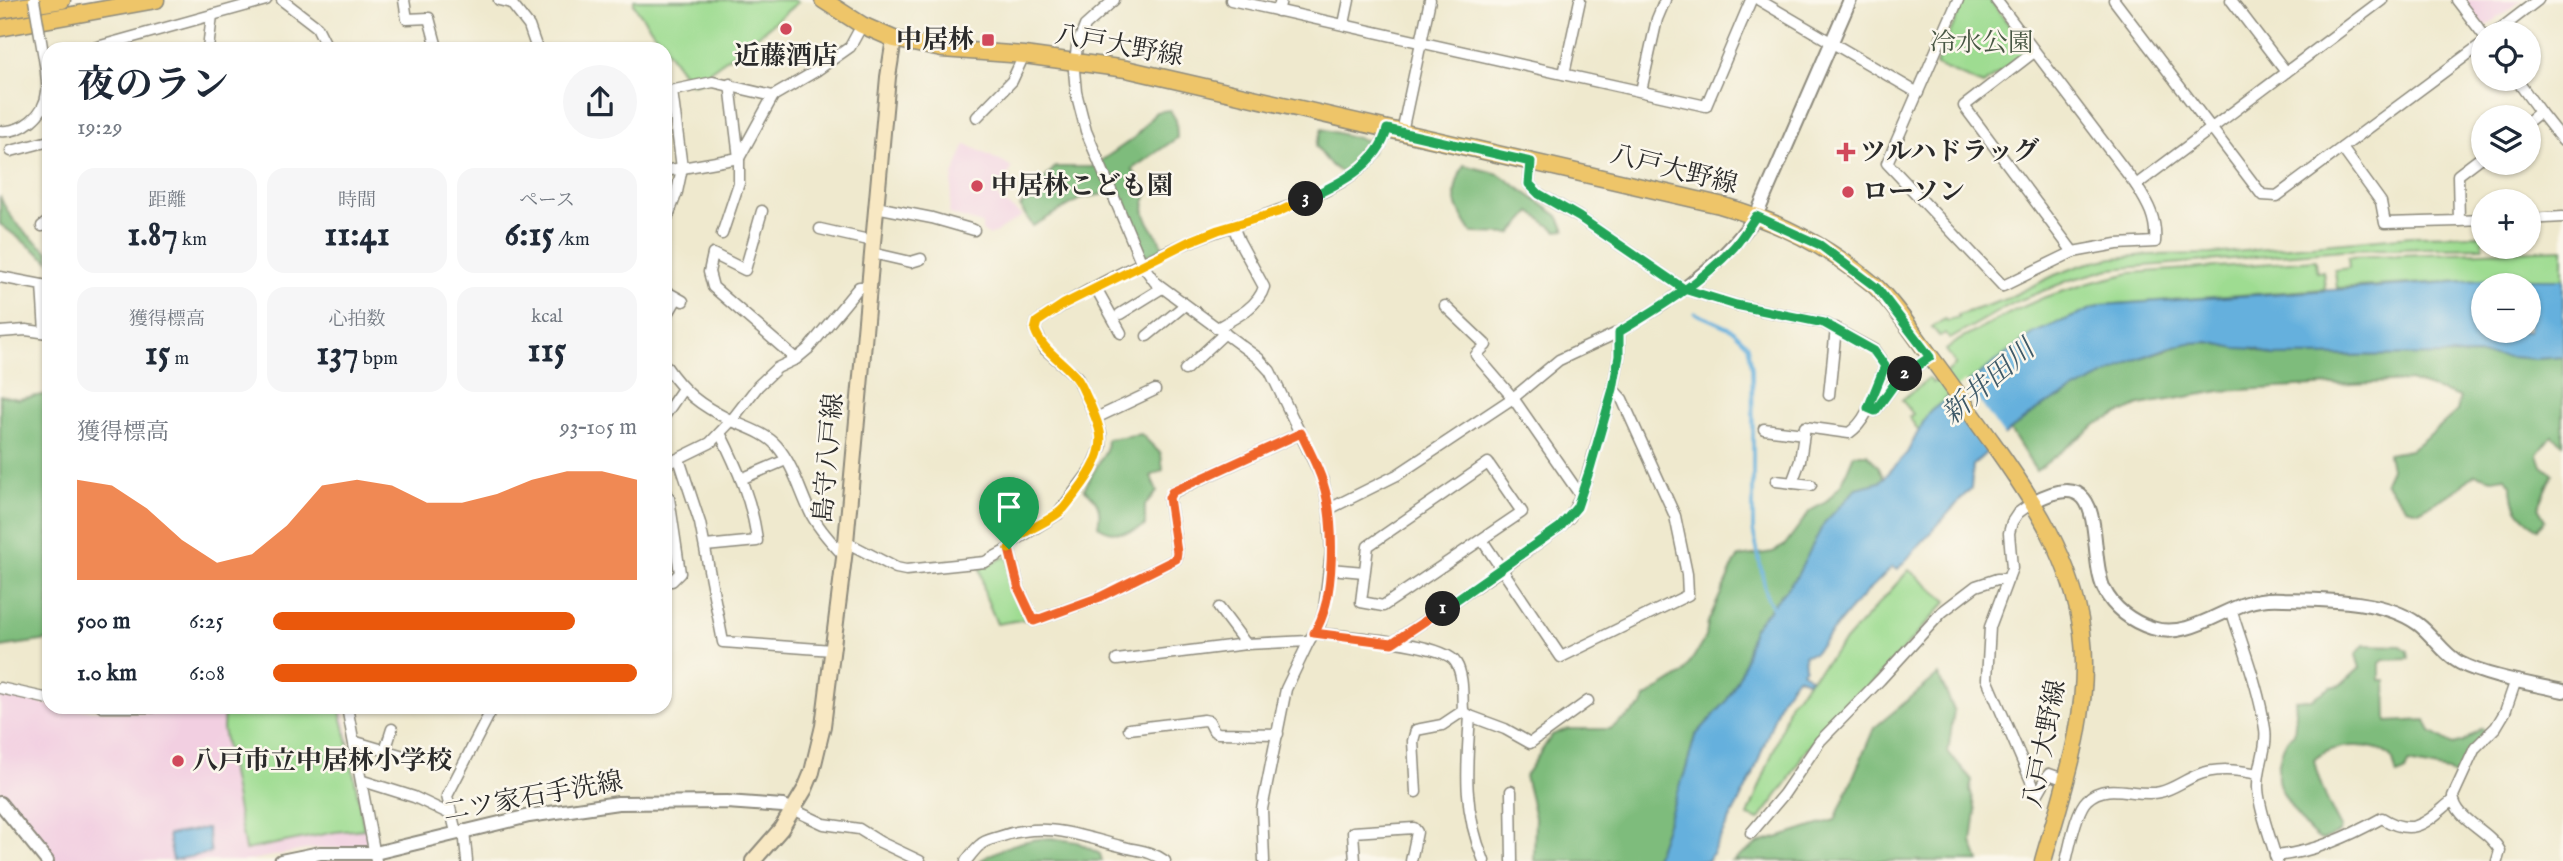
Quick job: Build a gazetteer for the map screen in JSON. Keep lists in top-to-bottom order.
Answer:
{
  "streets": {
    "main road": ["八戸大野線", "島守八戸線"],
    "street": ["二ツ家石手洗線"]
  },
  "crossings": [
    ["八戸大野線", "島守八戸線"],
    ["島守八戸線", "二ツ家石手洗線"]
  ],
  "water": ["新井田川"],
  "parks": ["冷水公園"],
  "places": {
    "other": [
      "近藤酒店",
      "中居林こども園",
      "ローソン",
      "八戸市立中居林小学校"
    ],
    "transit": ["中居林"],
    "health": ["ツルハドラッグ"]
  },
  "page": {
    "map_buttons": ["+", "−"],
    "heading": ["夜のラン", "19:29"],
    "stats": [
      ["距離", "1.87 km"],
      ["時間", "11:41"],
      ["ペース", "6:15 /km"],
      ["獲得標高", "15 m"],
      ["心拍数", "137 bpm"],
      ["kcal", "115"]
    ],
    "pins": ["3", "2", "1"],
    "chart": ["獲得標高", "93–105 m"],
    "list": [
      {
        "name": "500 m",
        "note": "6:25"
      },
      {
        "name": "1.0 km",
        "note": "6:08"
      }
    ]
  }
}
